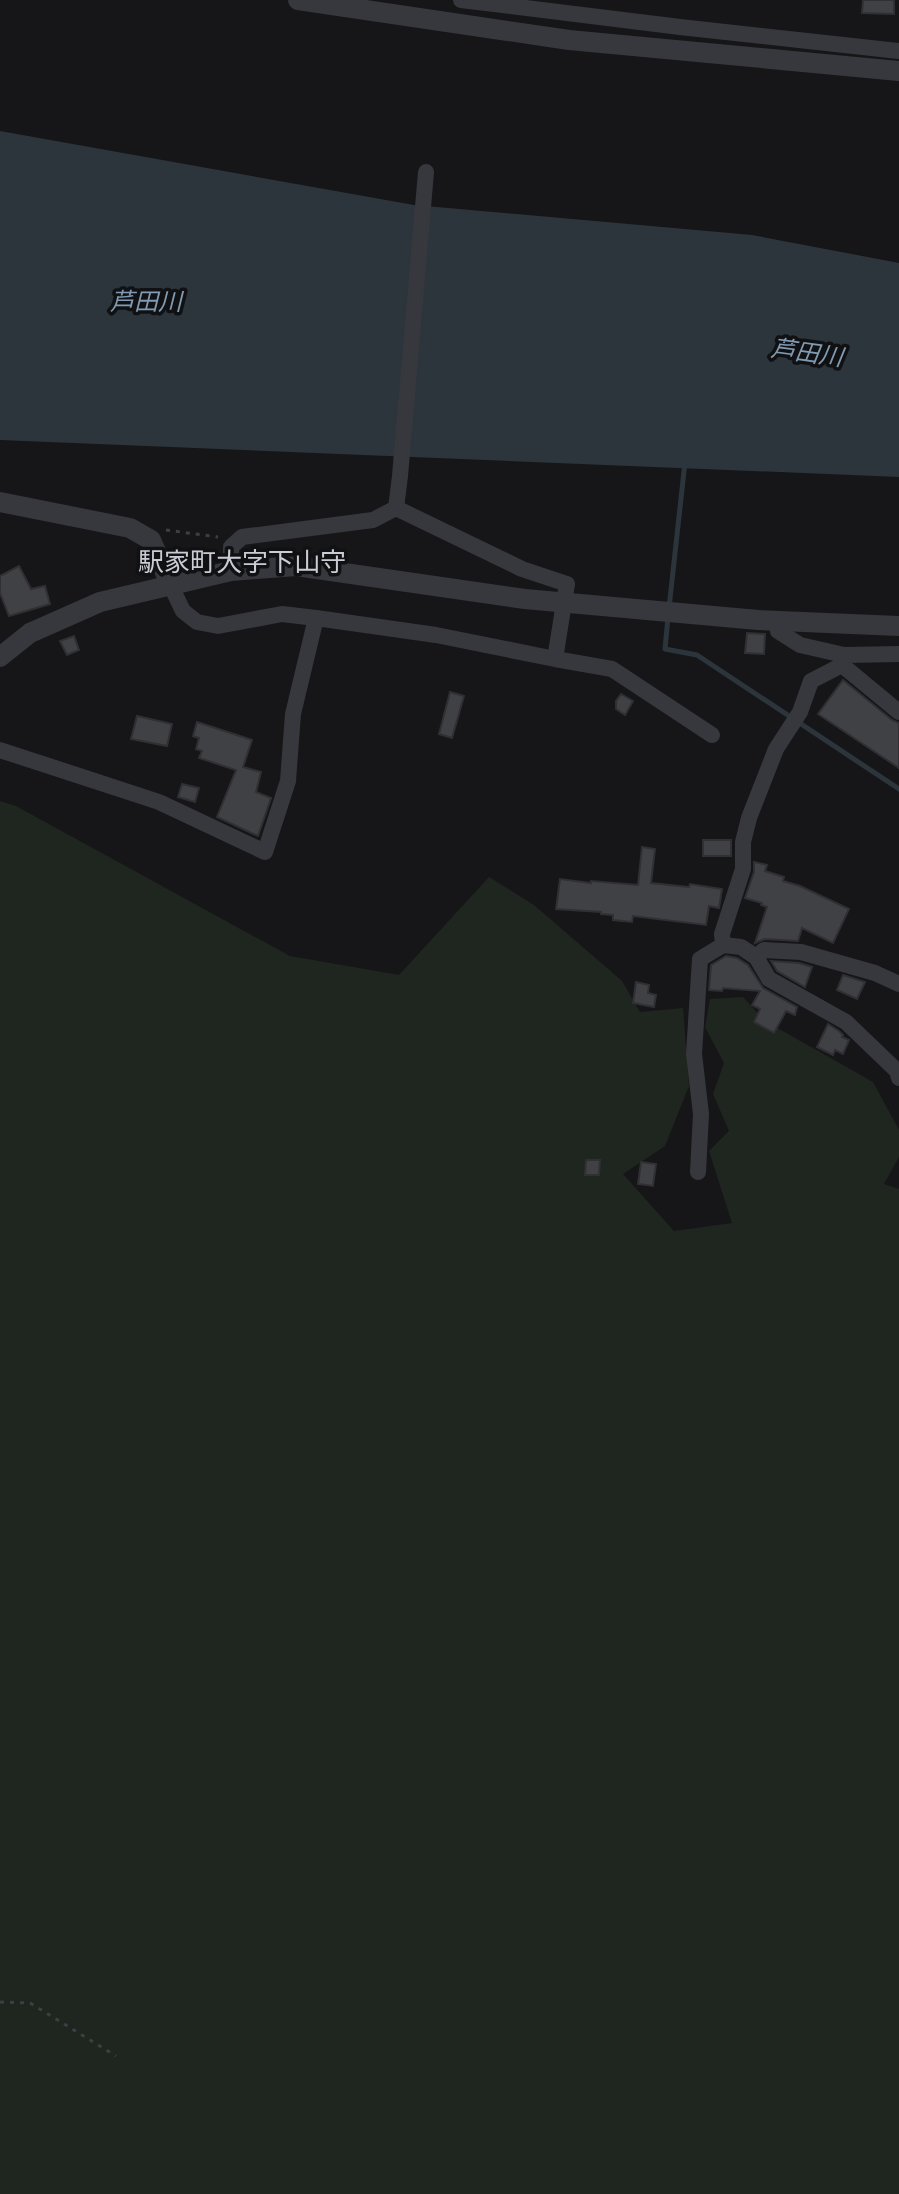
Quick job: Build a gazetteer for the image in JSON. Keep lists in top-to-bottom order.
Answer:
{
  "districts": ["駅家町大字下山守"],
  "water": ["芦田川"]
}
